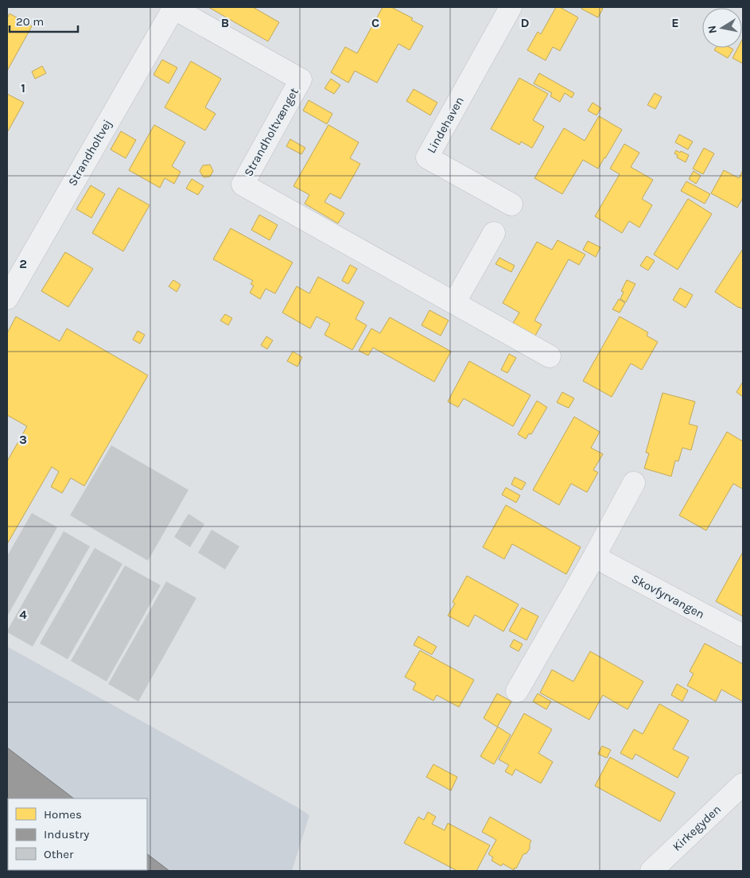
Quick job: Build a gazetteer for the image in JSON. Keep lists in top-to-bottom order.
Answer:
{
  "streets": {
    "street": [
      "Lindehaven",
      "Strandholtvænget",
      "Strandholtvej",
      "Skovfyrvangen",
      "Kirkegyden"
    ]
  },
  "crossings": [
    ["Strandholtvænget", "Strandholtvej"]
  ],
  "legend": ["Homes", "Industry", "Other"],
  "scale_bar": "20 m",
  "north": "left",
  "grid": {
    "columns": [
      "B",
      "C",
      "D",
      "E"
    ],
    "rows": [
      "1",
      "2",
      "3",
      "4"
    ]
  }
}
